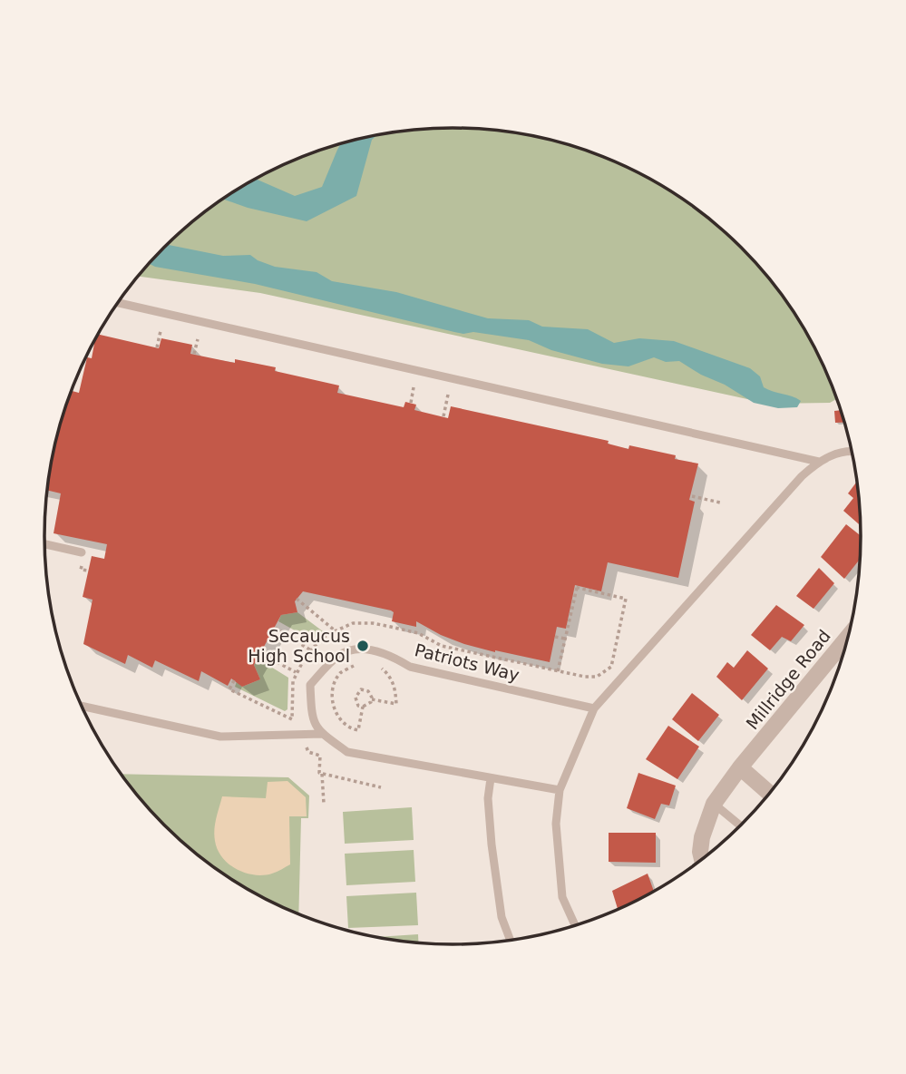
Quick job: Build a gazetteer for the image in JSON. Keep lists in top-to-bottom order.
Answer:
{
  "streets": {
    "street": ["Millridge Road"],
    "lane": ["Patriots Way"]
  },
  "places": ["Secaucus High School"]
}
